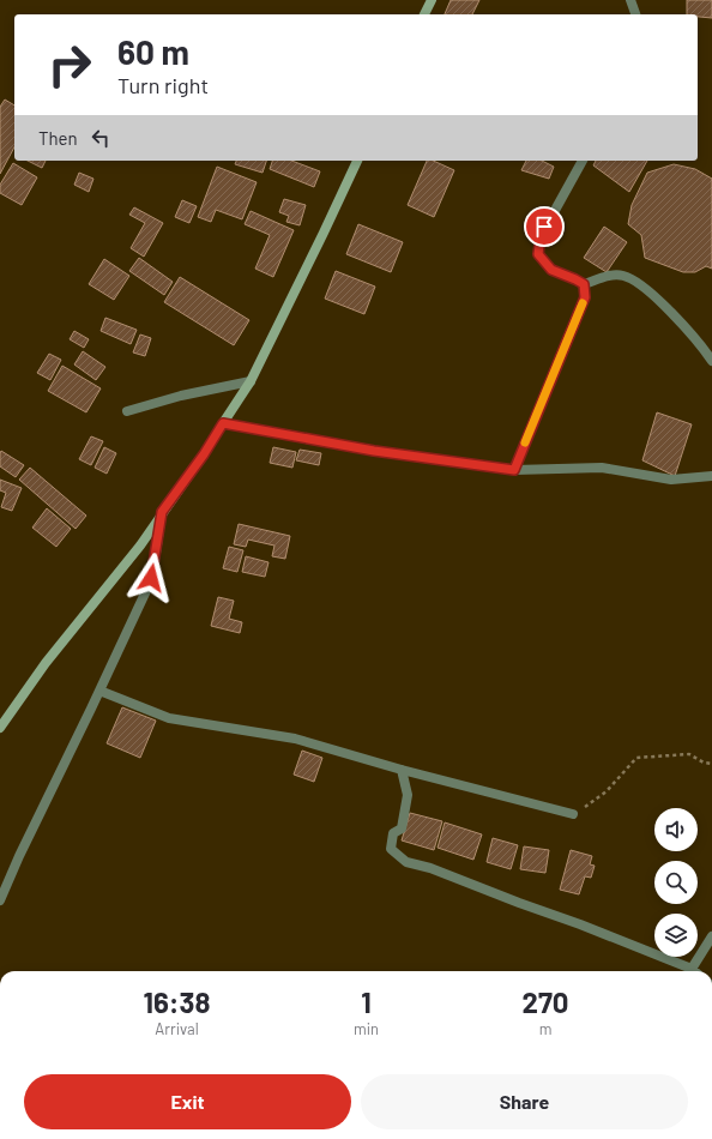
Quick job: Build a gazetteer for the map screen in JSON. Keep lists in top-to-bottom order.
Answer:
{
  "page": {
    "turn": ["60 m", "Turn right"],
    "then": "Then",
    "eta": [
      "16:38",
      "Arrival",
      "1",
      "min",
      "270",
      "m"
    ],
    "buttons": ["Exit", "Share"]
  }
}
